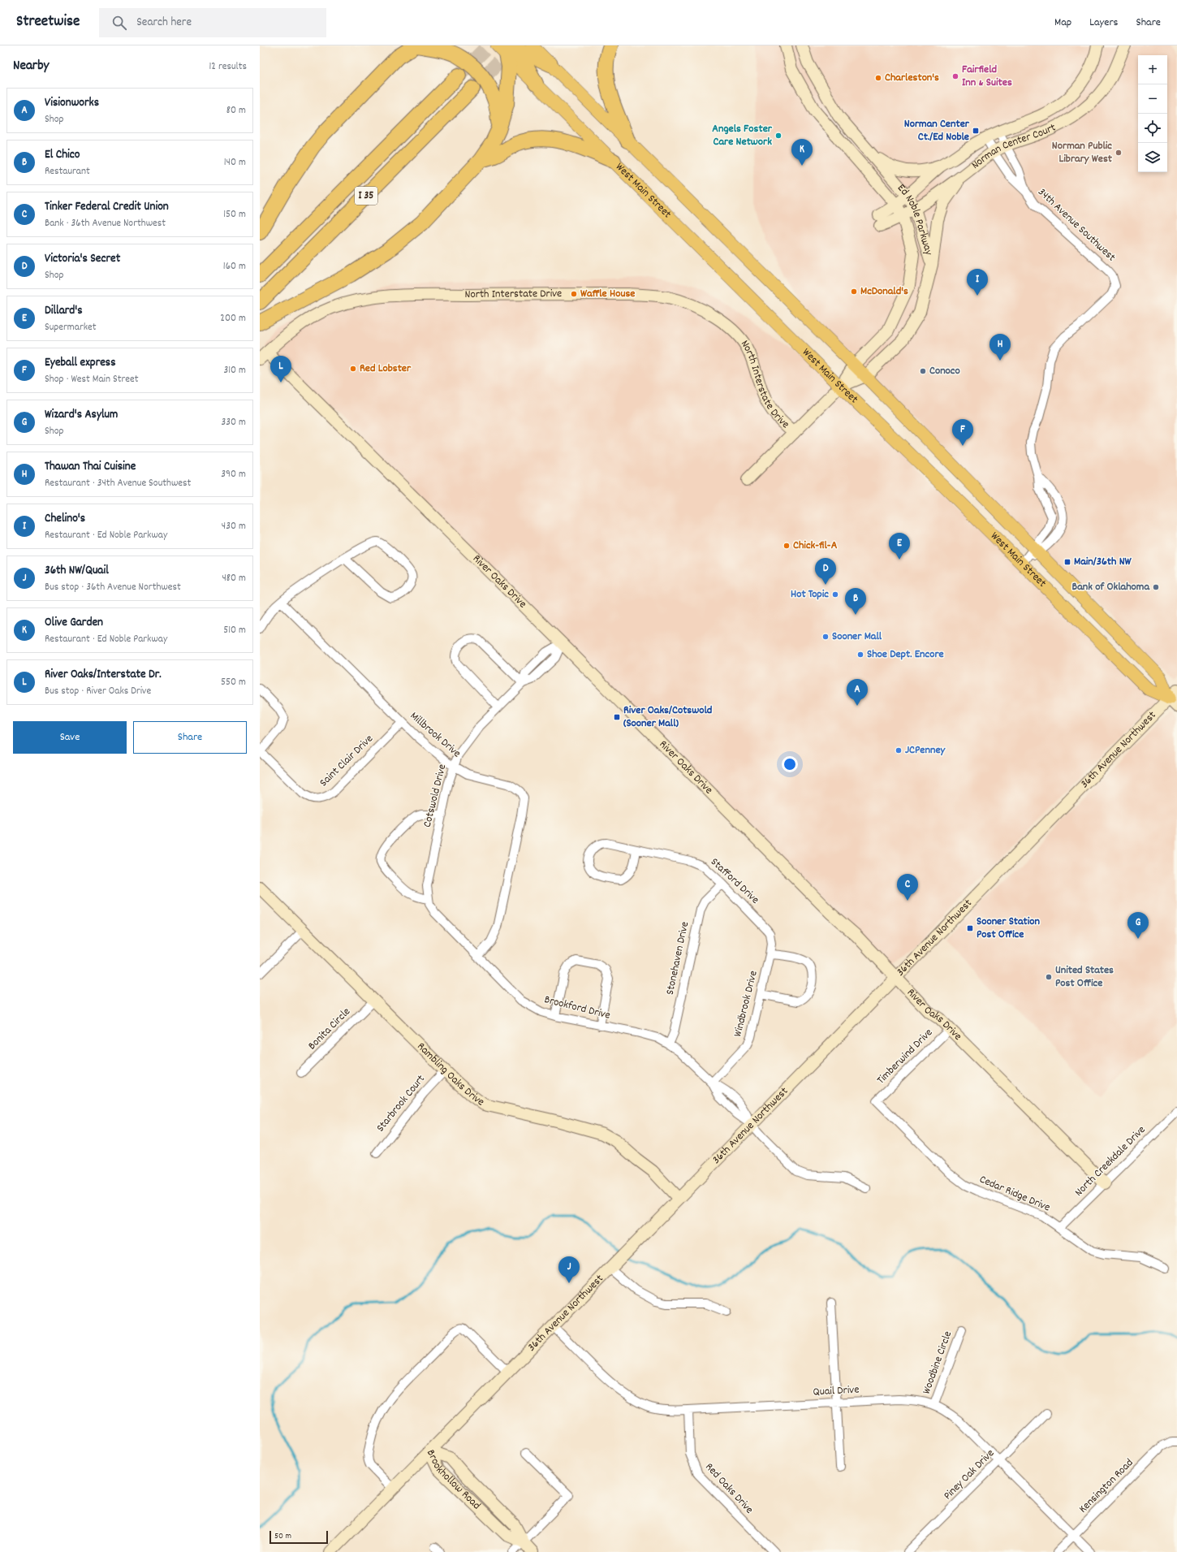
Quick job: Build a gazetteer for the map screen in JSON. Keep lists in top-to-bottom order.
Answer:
{
  "streets": {
    "highway": ["I 35"],
    "main road": ["West Main Street"],
    "street": [
      "Norman Center Court",
      "Ed Noble Parkway",
      "34th Avenue Southwest",
      "North Interstate Drive",
      "River Oaks Drive",
      "Millbrook Drive",
      "36th Avenue Northwest",
      "Saint Clair Drive",
      "Cotswold Drive",
      "Stafford Drive",
      "Stonehaven Drive",
      "Windbrook Drive",
      "Brookford Drive",
      "Bonita Circle",
      "Timberwind Drive",
      "Rambling Oaks Drive",
      "Starbrook Court",
      "North Creekdale Drive",
      "Cedar Ridge Drive",
      "Woodbine Circle",
      "Quail Drive",
      "Piney Oak Drive",
      "Brookhollow Road",
      "Kensington Road",
      "Red Oaks Drive"
    ]
  },
  "crossings": [
    ["Norman Center Court", "Ed Noble Parkway"],
    ["Norman Center Court", "34th Avenue Southwest"],
    ["West Main Street", "Ed Noble Parkway"],
    ["West Main Street", "34th Avenue Southwest"],
    ["West Main Street", "36th Avenue Northwest"],
    ["Ed Noble Parkway", "North Interstate Drive"],
    ["North Interstate Drive", "River Oaks Drive"],
    ["River Oaks Drive", "36th Avenue Northwest"],
    ["River Oaks Drive", "Cotswold Drive"],
    ["River Oaks Drive", "Timberwind Drive"],
    ["River Oaks Drive", "North Creekdale Drive"],
    ["Millbrook Drive", "Saint Clair Drive"],
    ["Millbrook Drive", "Cotswold Drive"],
    ["Millbrook Drive", "Brookford Drive"],
    ["36th Avenue Northwest", "Brookford Drive"],
    ["36th Avenue Northwest", "Rambling Oaks Drive"],
    ["36th Avenue Northwest", "Quail Drive"],
    ["36th Avenue Northwest", "Brookhollow Road"],
    ["Cotswold Drive", "Brookford Drive"],
    ["Stafford Drive", "Stonehaven Drive"],
    ["Stafford Drive", "Windbrook Drive"],
    ["Stonehaven Drive", "Brookford Drive"],
    ["Windbrook Drive", "Brookford Drive"],
    ["Bonita Circle", "Rambling Oaks Drive"],
    ["Timberwind Drive", "Cedar Ridge Drive"],
    ["Rambling Oaks Drive", "Starbrook Court"],
    ["North Creekdale Drive", "Cedar Ridge Drive"],
    ["Woodbine Circle", "Quail Drive"],
    ["Quail Drive", "Piney Oak Drive"],
    ["Quail Drive", "Kensington Road"],
    ["Quail Drive", "Red Oaks Drive"]
  ],
  "places": {
    "other": [
      "Fairfield Inn & Suites",
      "Charleston's",
      "Angels Foster Care Network",
      "Norman Public Library West",
      "McDonald's",
      "Waffle House",
      "Red Lobster",
      "Conoco",
      "Chick-fil-A",
      "Bank of Oklahoma",
      "Hot Topic",
      "Sooner Mall",
      "Shoe Dept. Encore",
      "JCPenney",
      "United States Post Office"
    ],
    "transit": [
      "Norman Center Ct./Ed Noble",
      "Main/36th NW",
      "River Oaks/Cotswold (Sooner Mall)",
      "Sooner Station Post Office"
    ]
  },
  "scale_bar": "50 m",
  "page": {
    "header": "Streetwise",
    "search": "Search here",
    "nav": ["Map", "Layers", "Share"],
    "heading": ["Nearby", "12 results"],
    "map_buttons": ["+", "−"],
    "list": [
      {
        "mark": "A",
        "name": "Visionworks",
        "note": "Shop",
        "value": "80 m"
      },
      {
        "mark": "B",
        "name": "El Chico",
        "note": "Restaurant",
        "value": "140 m"
      },
      {
        "mark": "C",
        "name": "Tinker Federal Credit Union",
        "note": "Bank · 36th Avenue Northwest",
        "value": "150 m"
      },
      {
        "mark": "D",
        "name": "Victoria's Secret",
        "note": "Shop",
        "value": "160 m"
      },
      {
        "mark": "E",
        "name": "Dillard's",
        "note": "Supermarket",
        "value": "200 m"
      },
      {
        "mark": "F",
        "name": "Eyeball express",
        "note": "Shop · West Main Street",
        "value": "310 m"
      },
      {
        "mark": "G",
        "name": "Wizard's Asylum",
        "note": "Shop",
        "value": "330 m"
      },
      {
        "mark": "H",
        "name": "Thawan Thai Cuisine",
        "note": "Restaurant · 34th Avenue Southwest",
        "value": "390 m"
      },
      {
        "mark": "I",
        "name": "Chelino's",
        "note": "Restaurant · Ed Noble Parkway",
        "value": "430 m"
      },
      {
        "mark": "J",
        "name": "36th NW/Quail",
        "note": "Bus stop · 36th Avenue Northwest",
        "value": "480 m"
      },
      {
        "mark": "K",
        "name": "Olive Garden",
        "note": "Restaurant · Ed Noble Parkway",
        "value": "510 m"
      },
      {
        "mark": "L",
        "name": "River Oaks/Interstate Dr.",
        "note": "Bus stop · River Oaks Drive",
        "value": "550 m"
      }
    ],
    "pins": [
      "K",
      "I",
      "H",
      "L",
      "F",
      "E",
      "D",
      "B",
      "A",
      "C",
      "G",
      "J"
    ],
    "buttons": ["Save", "Share"],
    "scale": "50 m"
  }
}
